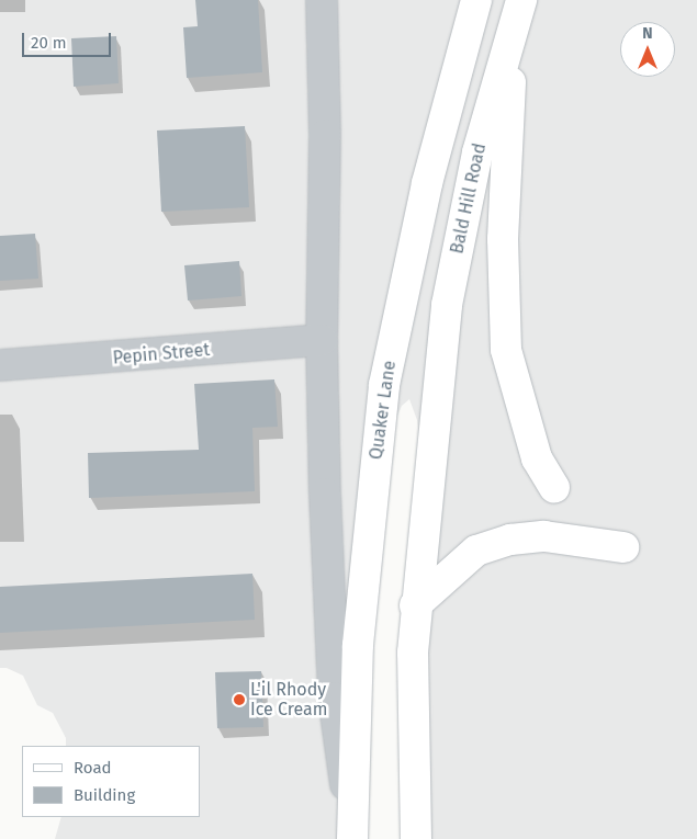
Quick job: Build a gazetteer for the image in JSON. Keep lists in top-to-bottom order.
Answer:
{
  "streets": {
    "main road": ["Bald Hill Road", "Quaker Lane"],
    "street": ["Pepin Street"]
  },
  "crossings": [
    ["Pepin Street", "Quaker Lane"]
  ],
  "places": ["L'il Rhody Ice Cream"],
  "legend": ["Road", "Building"],
  "scale_bar": "20 m",
  "north": "top"
}
